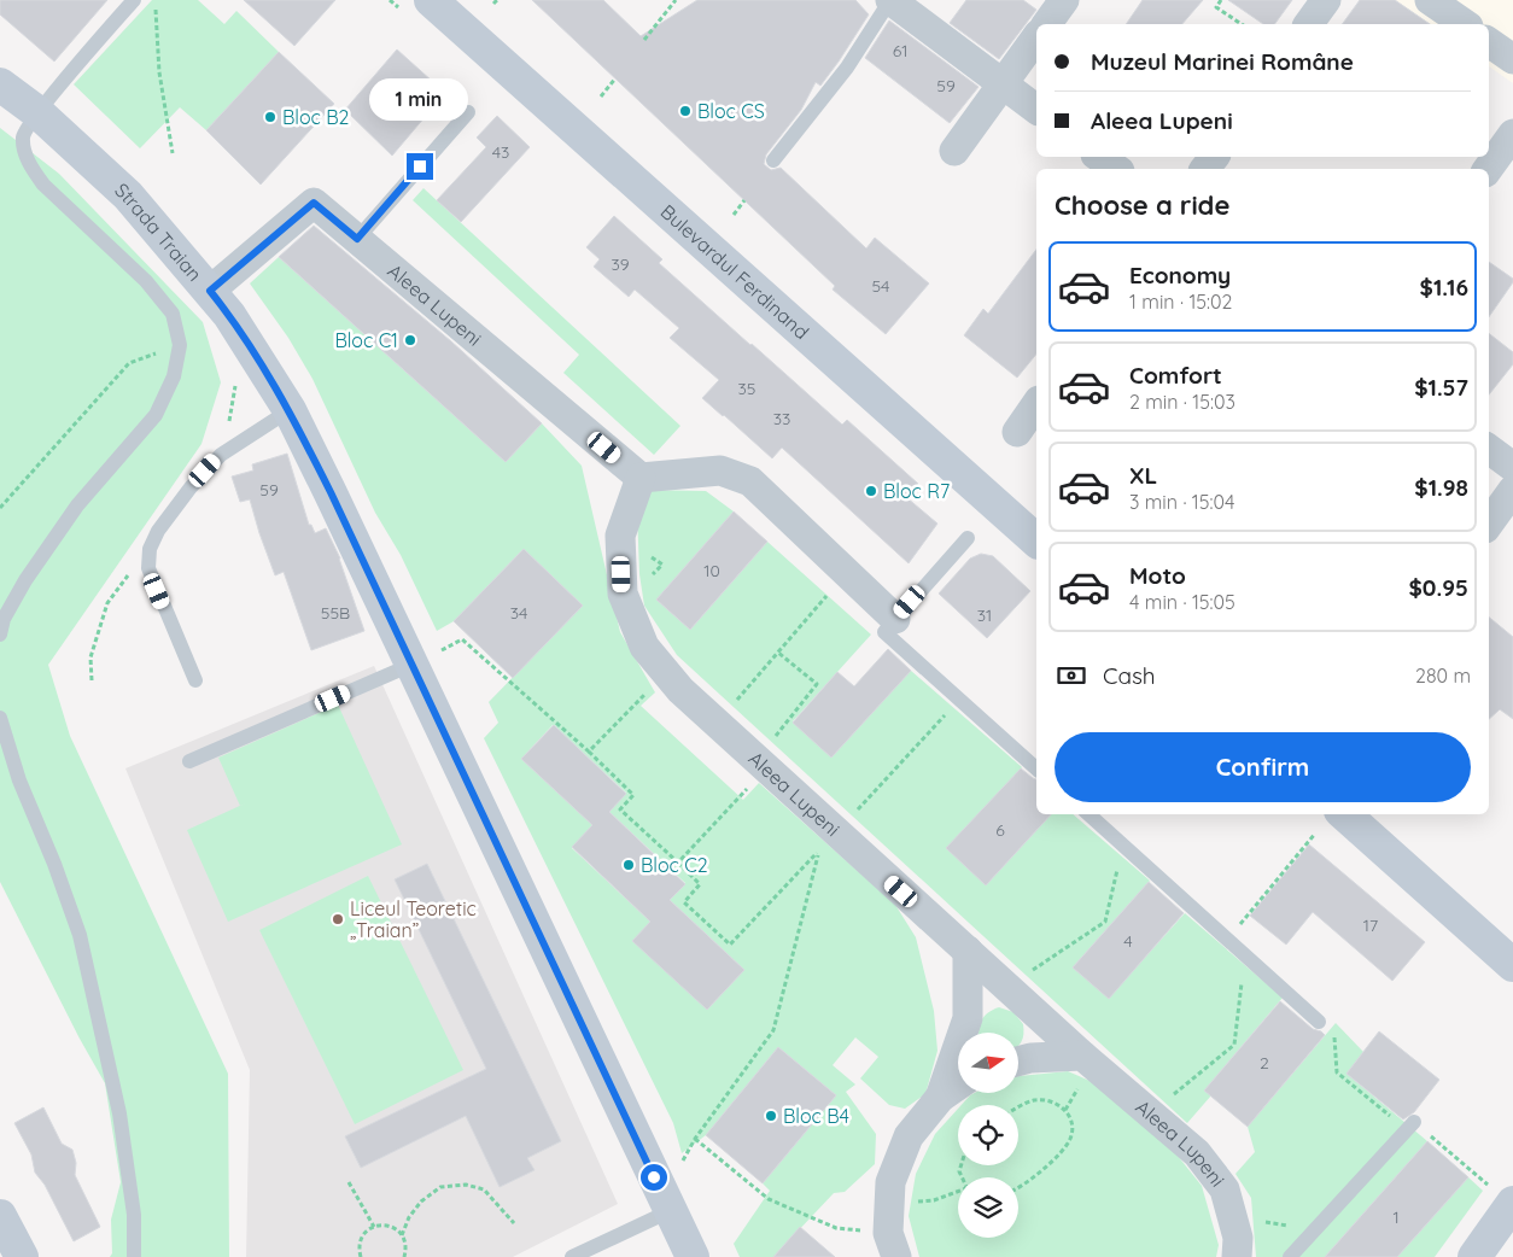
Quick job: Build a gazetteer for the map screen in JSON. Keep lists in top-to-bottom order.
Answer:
{
  "streets": {
    "street": ["Strada Traian", "Bulevardul Ferdinand", "Aleea Lupeni"]
  },
  "crossings": [
    ["Strada Traian", "Aleea Lupeni"]
  ],
  "places": [
    "Bloc CS",
    "Bloc B2",
    "Bloc C1",
    "Bloc R7",
    "Bloc C2",
    "Liceul Teoretic „Traian”",
    "Bloc B4"
  ],
  "house_numbers": [
    "61",
    "59",
    "43",
    "39",
    "54",
    "35",
    "33",
    "59",
    "10",
    "55B",
    "34",
    "31",
    "6",
    "17",
    "4",
    "2",
    "1"
  ],
  "north": "right",
  "page": {
    "banner": ["Muzeul Marinei Române", "Aleea Lupeni"],
    "bubble": "1 min",
    "heading": "Choose a ride",
    "list": [
      {
        "name": "Economy",
        "note": "1 min · 15:02",
        "value": "$1.16"
      },
      {
        "name": "Comfort",
        "note": "2 min · 15:03",
        "value": "$1.57"
      },
      {
        "name": "XL",
        "note": "3 min · 15:04",
        "value": "$1.98"
      },
      {
        "name": "Moto",
        "note": "4 min · 15:05",
        "value": "$0.95"
      }
    ],
    "pay": ["Cash", "280 m"],
    "buttons": "Confirm"
  }
}
